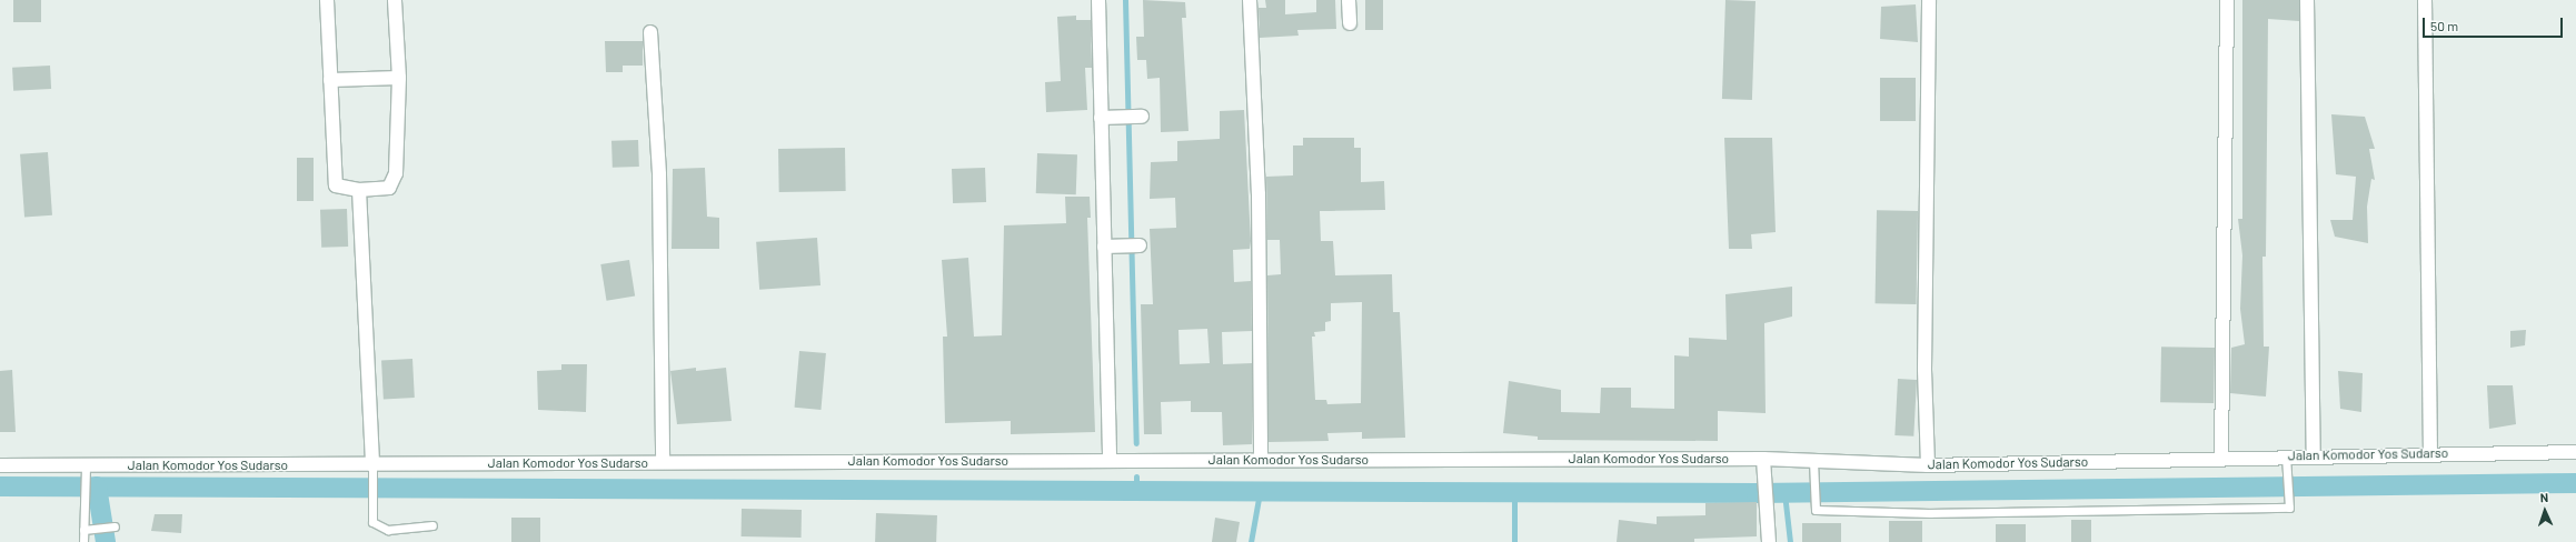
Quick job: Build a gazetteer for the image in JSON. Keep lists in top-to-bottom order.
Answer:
{
  "streets": {
    "street": ["Jalan Komodor Yos Sudarso"]
  },
  "scale_bar": "50 m",
  "north": "top"
}
